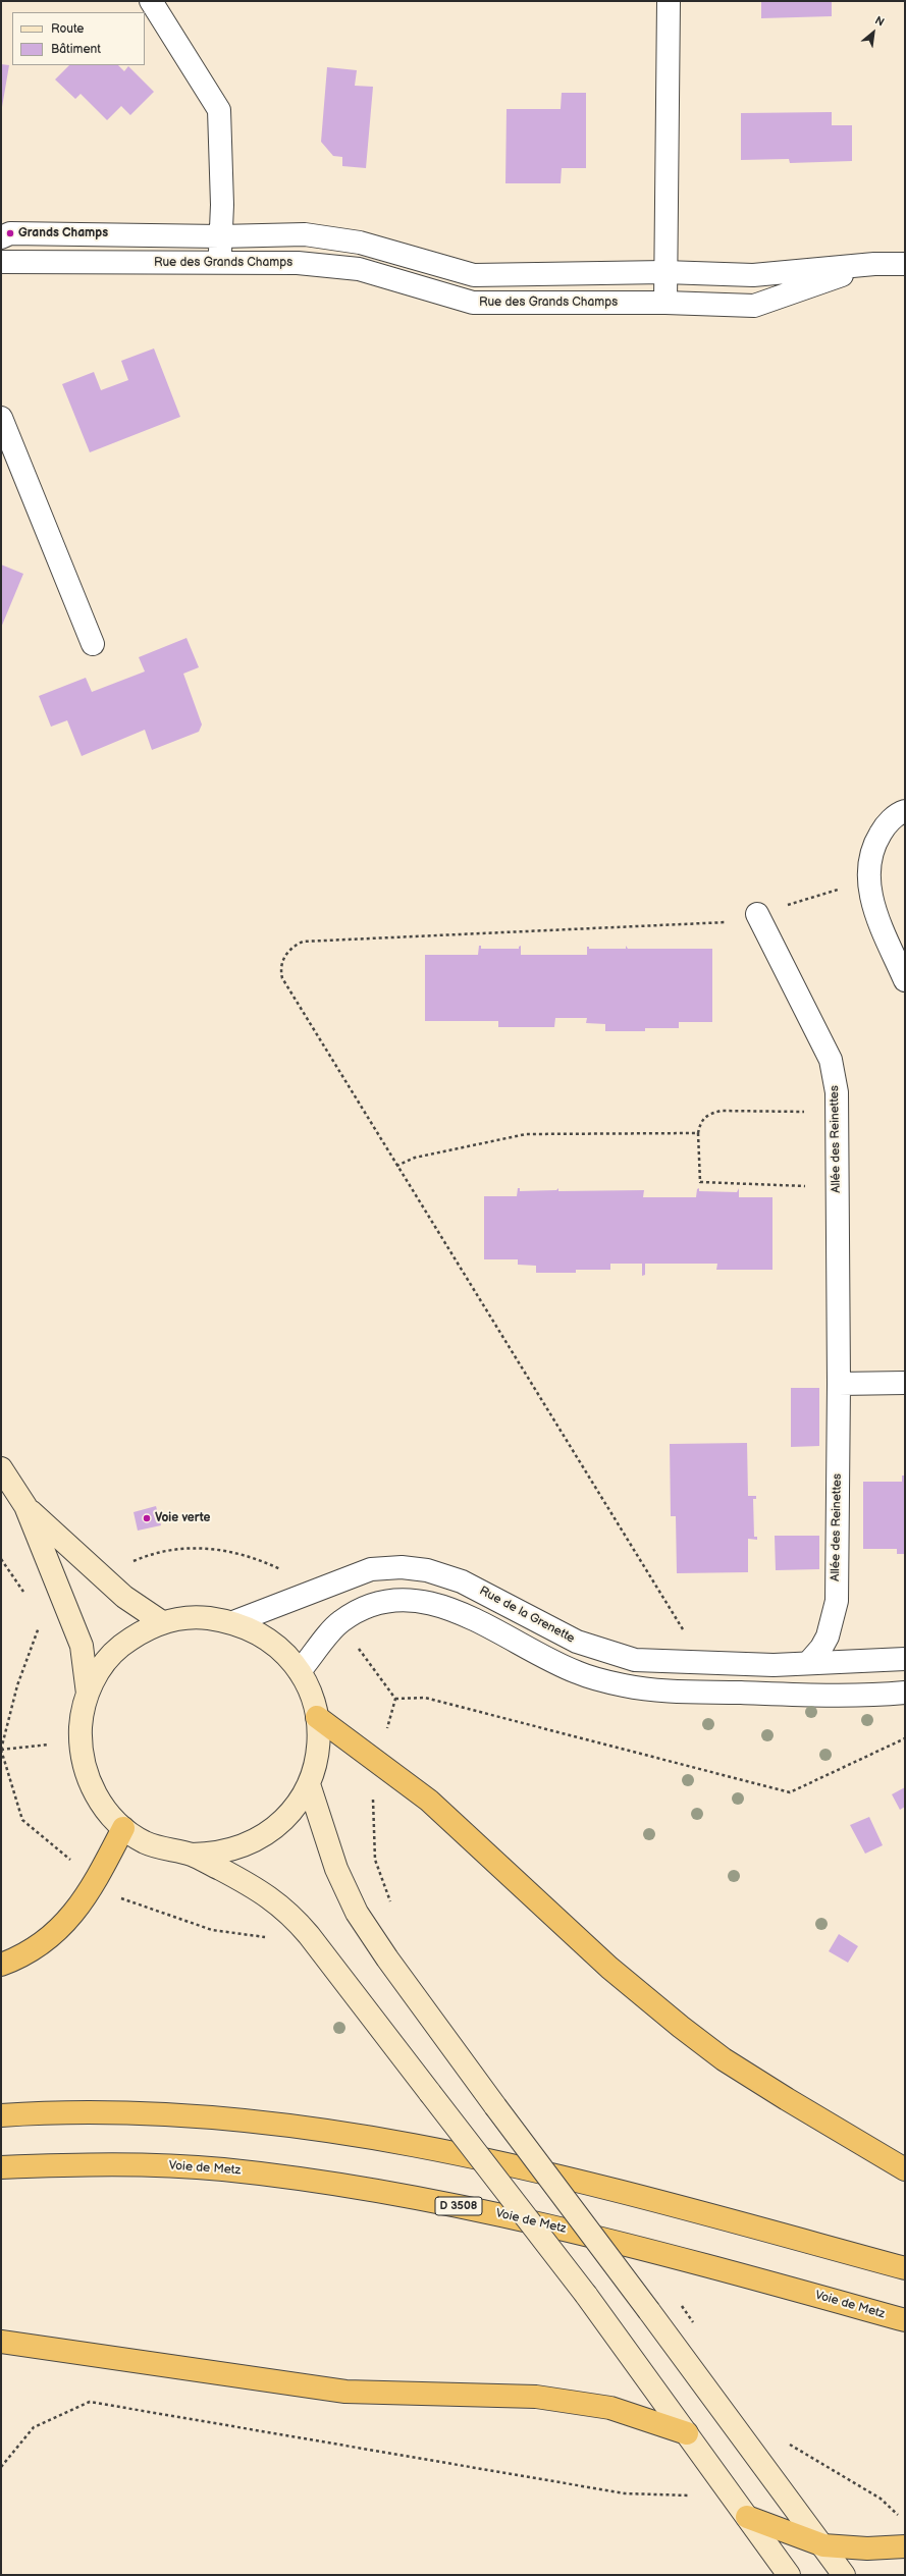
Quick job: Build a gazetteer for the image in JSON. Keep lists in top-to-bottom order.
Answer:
{
  "streets": {
    "highway": ["Voie de Metz", "D 3508"],
    "street": ["Rue des Grands Champs", "Allée des Reinettes", "Rue de la Grenette"]
  },
  "crossings": [
    ["Allée des Reinettes", "Rue de la Grenette"]
  ],
  "places": ["Grands Champs", "Voie verte"],
  "legend": ["Route", "Bâtiment"],
  "north": "top right"
}
